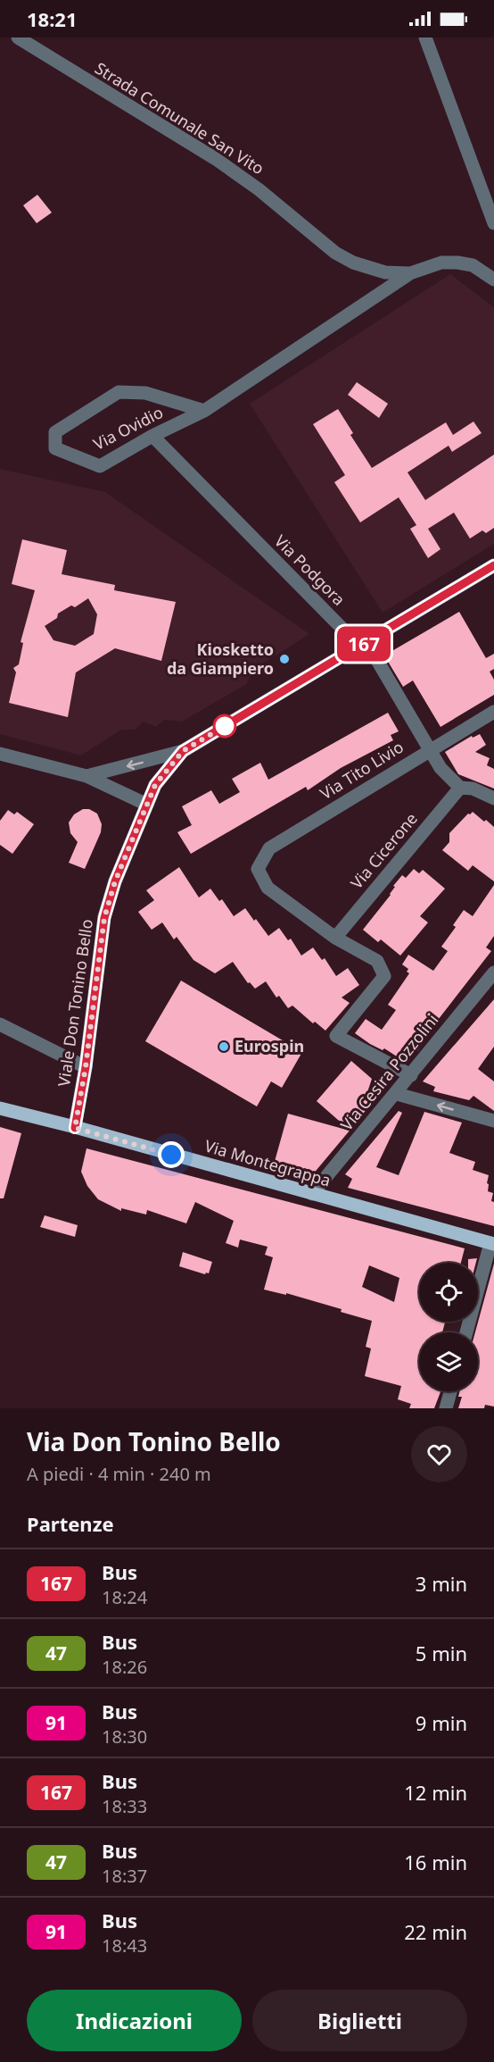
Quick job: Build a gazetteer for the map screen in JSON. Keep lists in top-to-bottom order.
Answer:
{
  "streets": {
    "main road": ["Viale Don Tonino Bello", "Via Montegrappa"],
    "street": [
      "Strada Comunale San Vito",
      "Via Ovidio",
      "Via Podgora",
      "Via Tito Livio",
      "Via Cicerone",
      "Via Cesira Pozzolini"
    ]
  },
  "crossings": [
    ["Strada Comunale San Vito", "Via Ovidio"],
    ["Via Ovidio", "Via Podgora"],
    ["Via Podgora", "Viale Don Tonino Bello"],
    ["Via Tito Livio", "Via Cicerone"],
    ["Viale Don Tonino Bello", "Via Montegrappa"],
    ["Via Cesira Pozzolini", "Via Montegrappa"]
  ],
  "places": ["Kiosketto da Giampiero", "Eurospin"],
  "lines": ["bus line 167"],
  "page": {
    "status": "18:21",
    "on_map": "167",
    "heading": [
      ["Via Don Tonino Bello", "A piedi · 4 min · 240 m"],
      "Partenze"
    ],
    "list": [
      {
        "mark": "167",
        "name": "Bus",
        "note": "18:24",
        "value": "3 min"
      },
      {
        "mark": "47",
        "name": "Bus",
        "note": "18:26",
        "value": "5 min"
      },
      {
        "mark": "91",
        "name": "Bus",
        "note": "18:30",
        "value": "9 min"
      },
      {
        "mark": "167",
        "name": "Bus",
        "note": "18:33",
        "value": "12 min"
      },
      {
        "mark": "47",
        "name": "Bus",
        "note": "18:37",
        "value": "16 min"
      },
      {
        "mark": "91",
        "name": "Bus",
        "note": "18:43",
        "value": "22 min"
      }
    ],
    "buttons": ["Indicazioni", "Biglietti"]
  }
}
